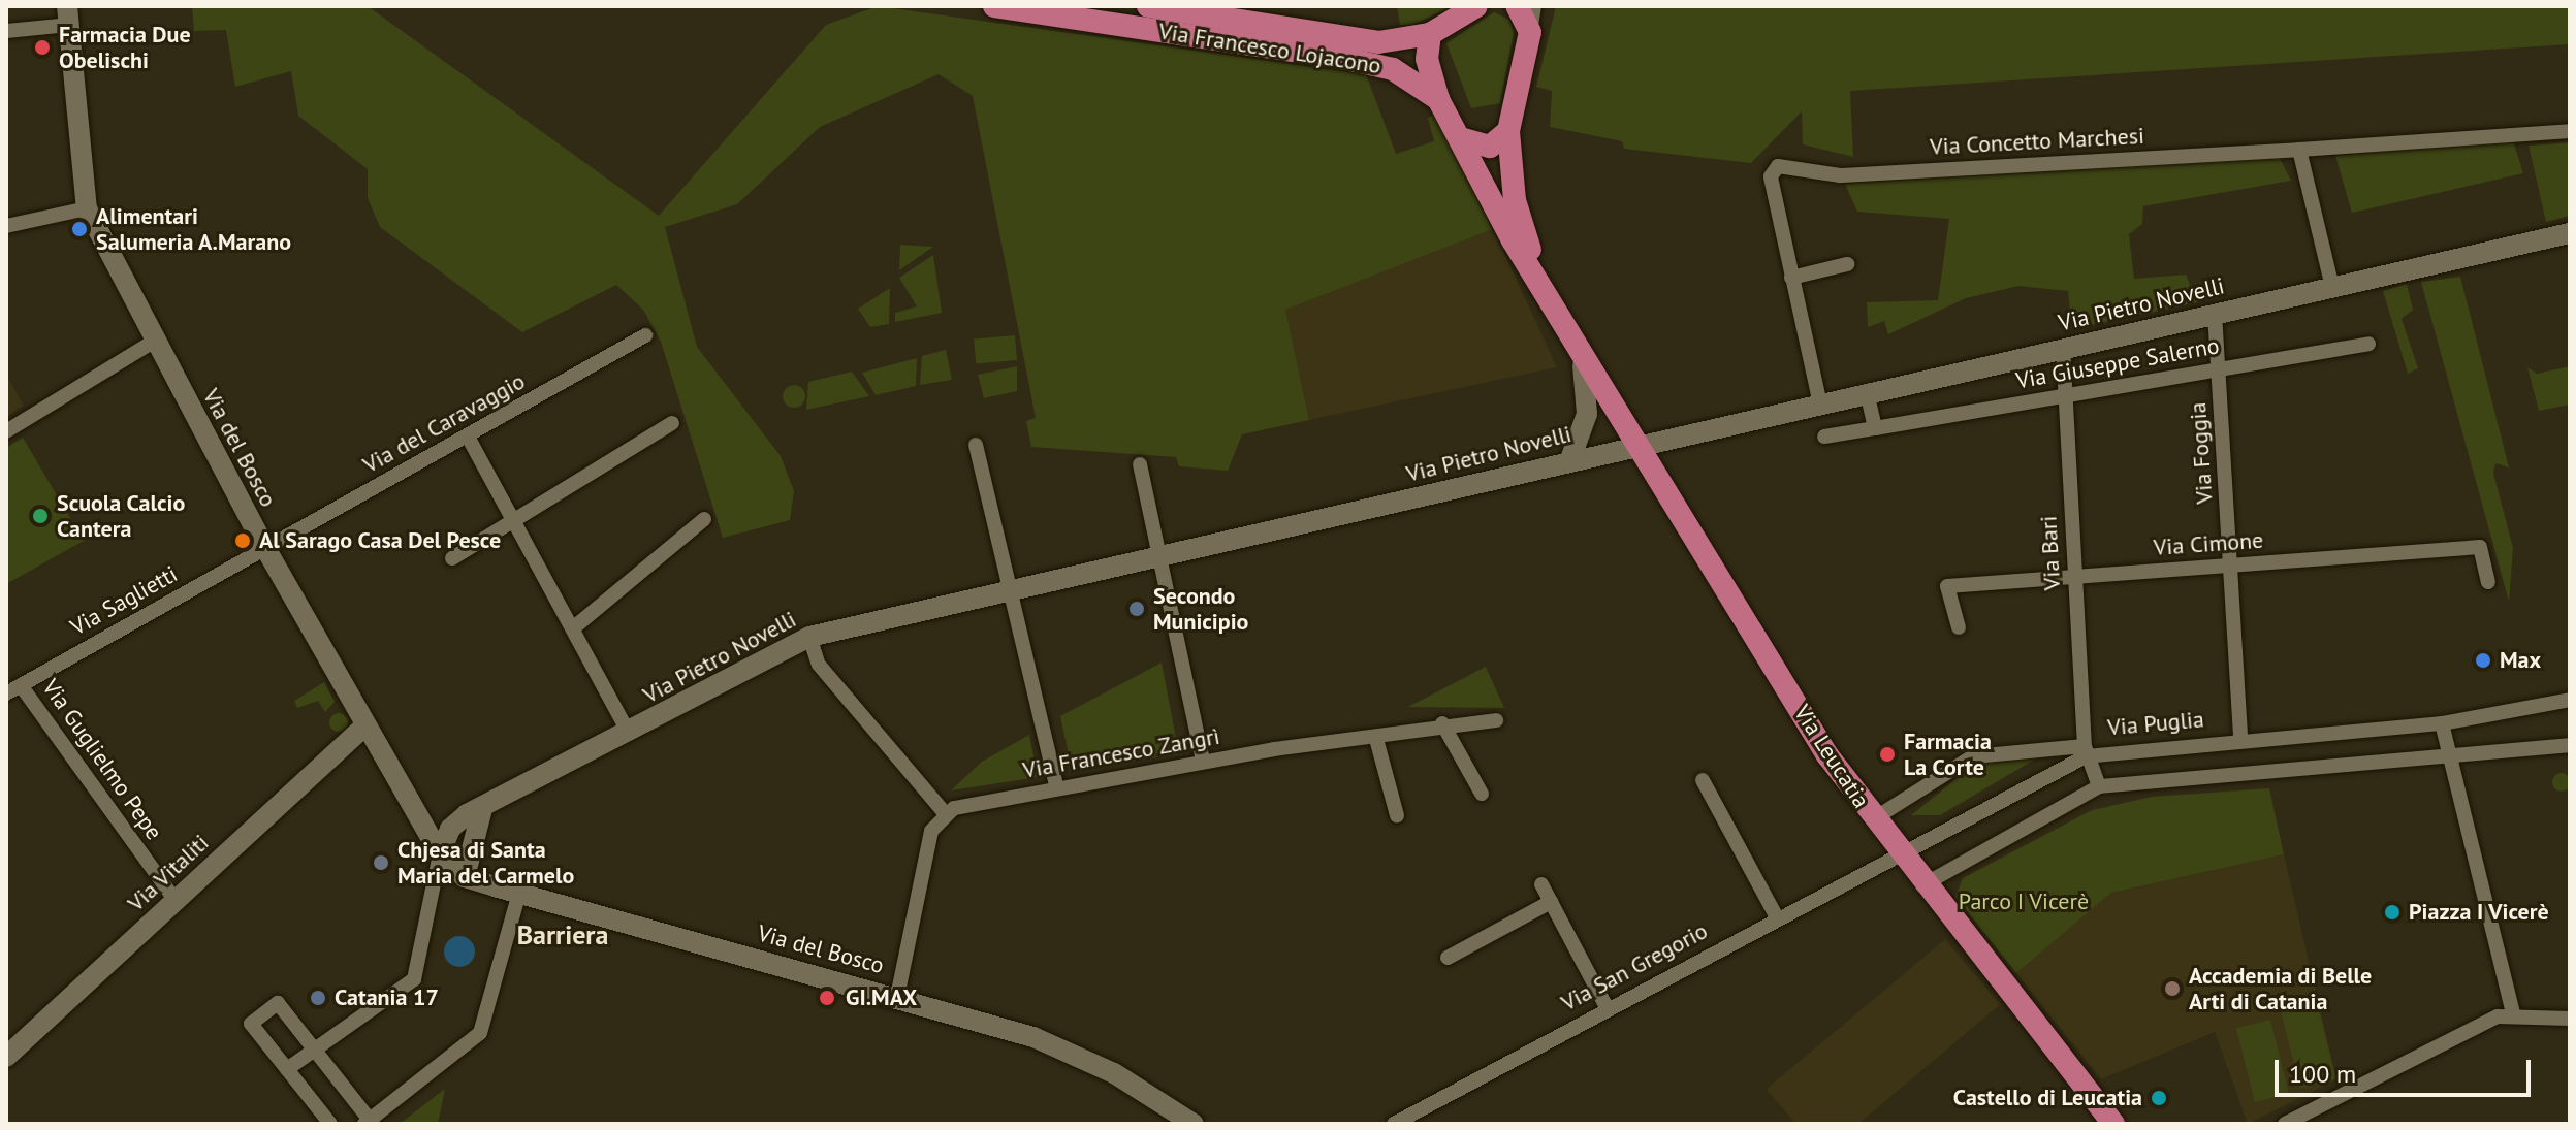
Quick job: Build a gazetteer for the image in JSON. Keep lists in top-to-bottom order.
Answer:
{
  "streets": {
    "main road": [
      "Via Francesco Lojacono",
      "Via Pietro Novelli",
      "Via del Bosco",
      "Via Leucatia",
      "Via Vitaliti"
    ],
    "street": [
      "Via Concetto Marchesi",
      "Via Giuseppe Salerno",
      "Via del Caravaggio",
      "Via Foggia",
      "Via Cimone",
      "Via Bari",
      "Via Saglietti",
      "Via Puglia",
      "Via Francesco Zangrì",
      "Via Guglielmo Pepe",
      "Via San Gregorio"
    ]
  },
  "crossings": [
    ["Via Francesco Lojacono", "Via Leucatia"],
    ["Via Pietro Novelli", "Via del Bosco"],
    ["Via Pietro Novelli", "Via Foggia"],
    ["Via Pietro Novelli", "Via Bari"],
    ["Via Pietro Novelli", "Via Leucatia"],
    ["Via Giuseppe Salerno", "Via Foggia"],
    ["Via Giuseppe Salerno", "Via Bari"],
    ["Via del Caravaggio", "Via del Bosco"],
    ["Via del Caravaggio", "Via Saglietti"],
    ["Via del Bosco", "Via Saglietti"],
    ["Via del Bosco", "Via Vitaliti"],
    ["Via Foggia", "Via Cimone"],
    ["Via Foggia", "Via Puglia"],
    ["Via Cimone", "Via Bari"],
    ["Via Bari", "Via Puglia"],
    ["Via Saglietti", "Via Guglielmo Pepe"],
    ["Via Puglia", "Via Leucatia"],
    ["Via Puglia", "Via San Gregorio"],
    ["Via Leucatia", "Via San Gregorio"],
    ["Via Guglielmo Pepe", "Via Vitaliti"]
  ],
  "districts": ["Barriera"],
  "parks": ["Parco I Vicerè"],
  "places": [
    "Farmacia Due Obelischi",
    "Alimentari Salumeria A.Marano",
    "Scuola Calcio Cantera",
    "Al Sarago Casa Del Pesce",
    "Secondo Municipio",
    "Max",
    "Farmacia La Corte",
    "Chjesa di Santa Maria del Carmelo",
    "Piazza I Vicerè",
    "Accademia di Belle Arti di Catania",
    "Catania 17",
    "GI.MAX",
    "Castello di Leucatia"
  ],
  "scale_bar": "100 m"
}
